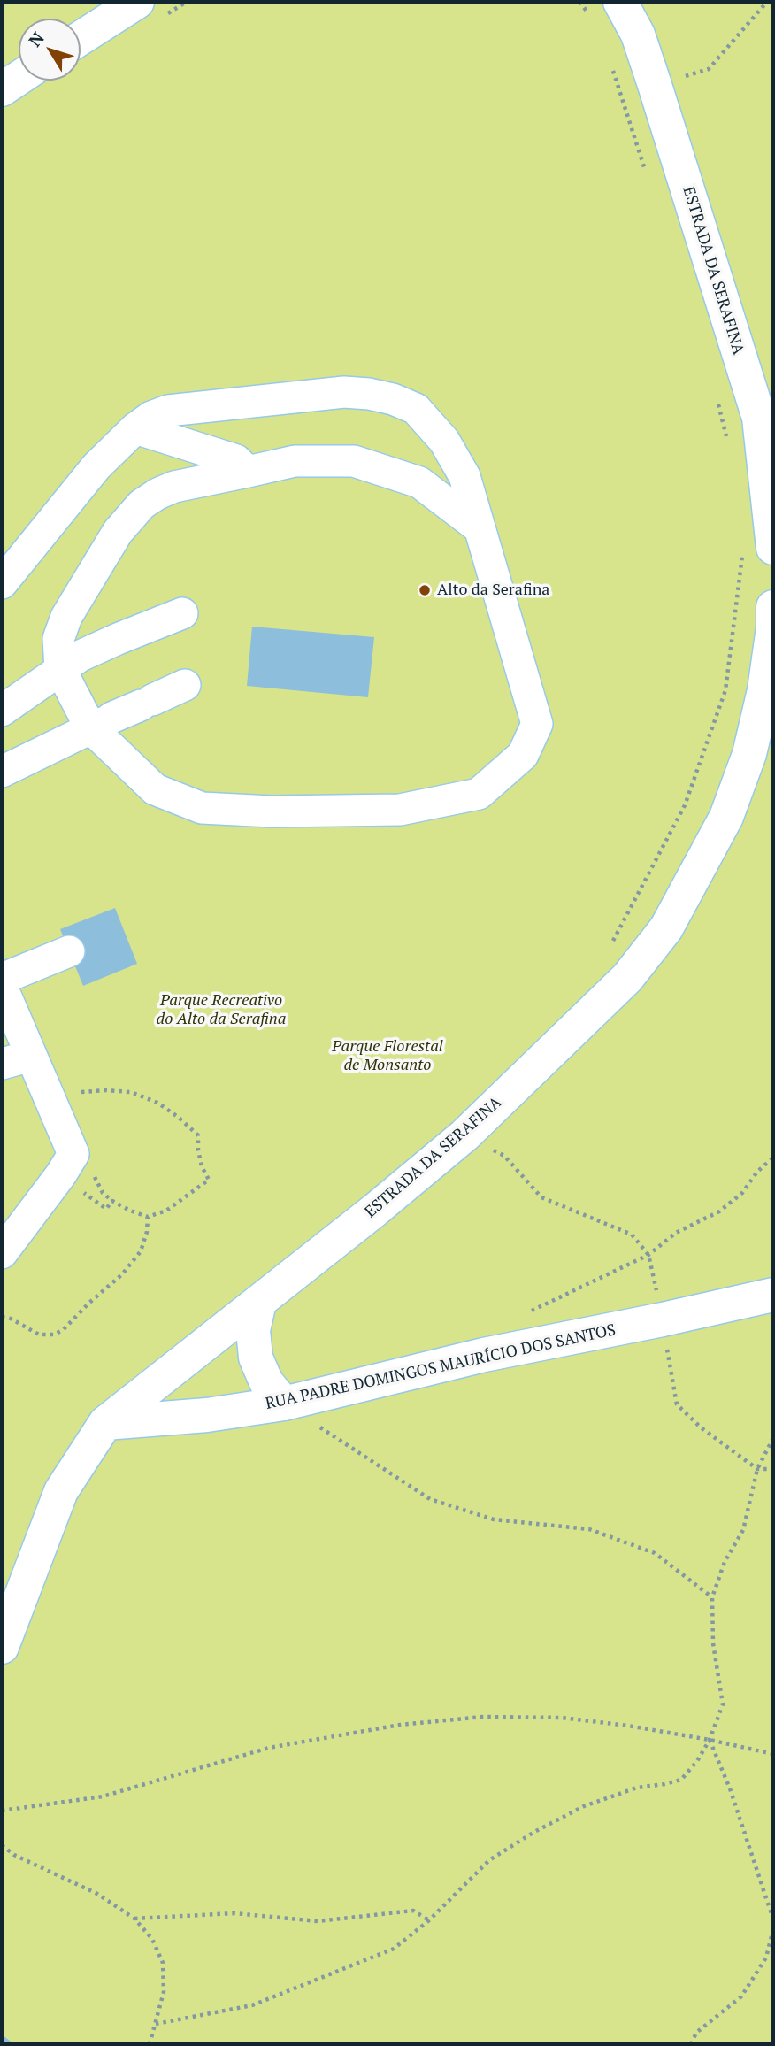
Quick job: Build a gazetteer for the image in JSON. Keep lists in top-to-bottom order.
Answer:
{
  "streets": {
    "street": ["ESTRADA DA SERAFINA", "RUA PADRE DOMINGOS MAURÍCIO DOS SANTOS"]
  },
  "crossings": [
    ["ESTRADA DA SERAFINA", "RUA PADRE DOMINGOS MAURÍCIO DOS SANTOS"]
  ],
  "parks": ["Parque Recreativo do Alto da Serafina", "Parque Florestal de Monsanto"],
  "places": ["Alto da Serafina"],
  "north": "top left"
}
